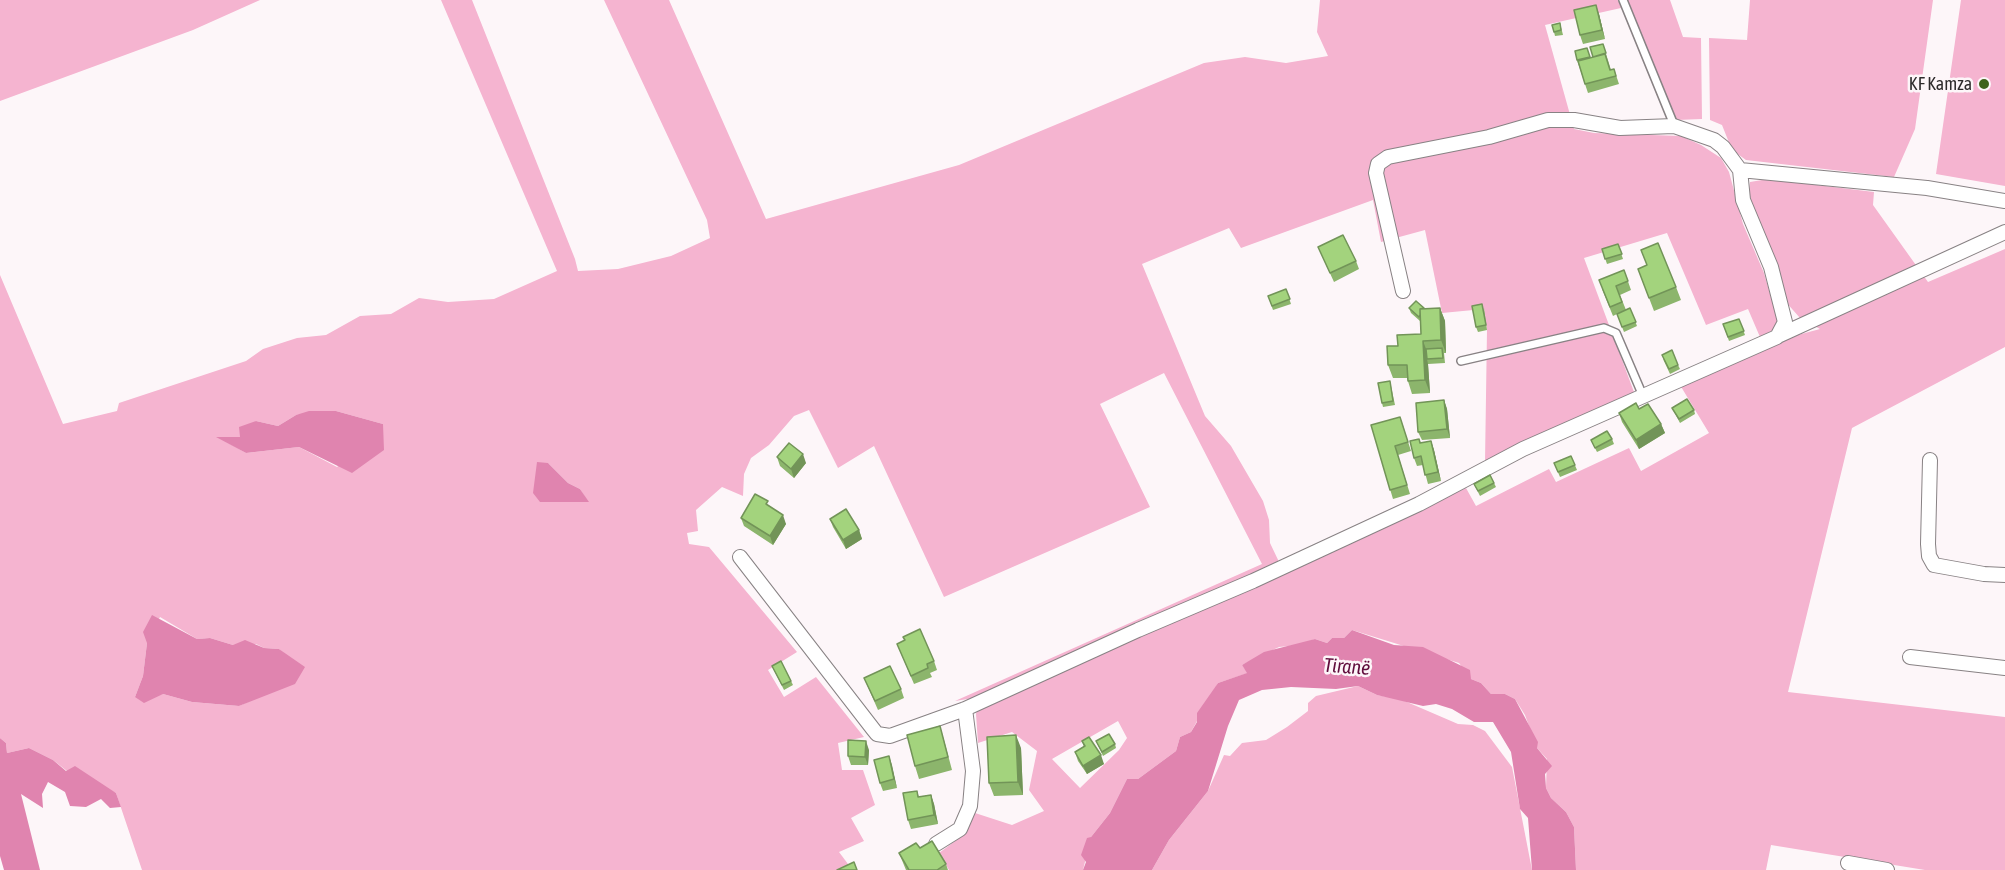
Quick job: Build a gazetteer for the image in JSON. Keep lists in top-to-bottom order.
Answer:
{
  "water": ["Tiranë"],
  "places": ["KF Kamza"]
}
